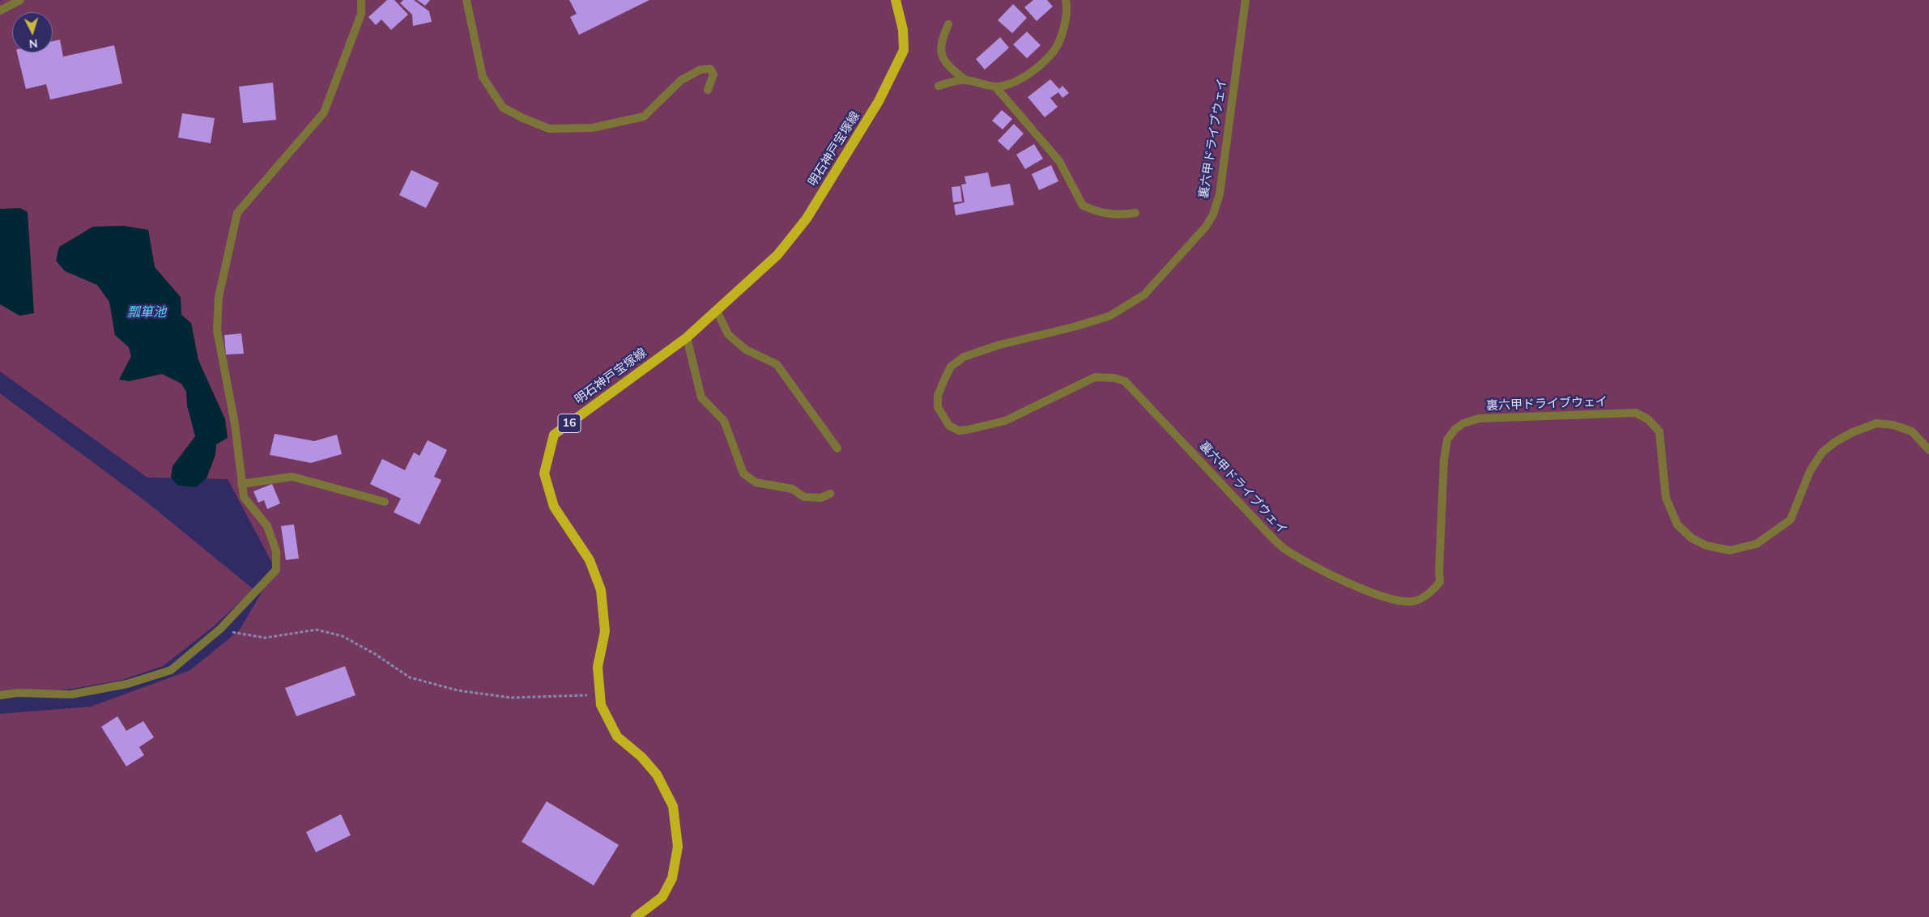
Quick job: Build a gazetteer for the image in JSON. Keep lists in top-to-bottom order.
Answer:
{
  "streets": {
    "main road": ["明石神戸宝塚線", "16"],
    "street": ["裏六甲ドライブウェイ"]
  },
  "water": ["瓢箪池"],
  "north": "bottom"
}
